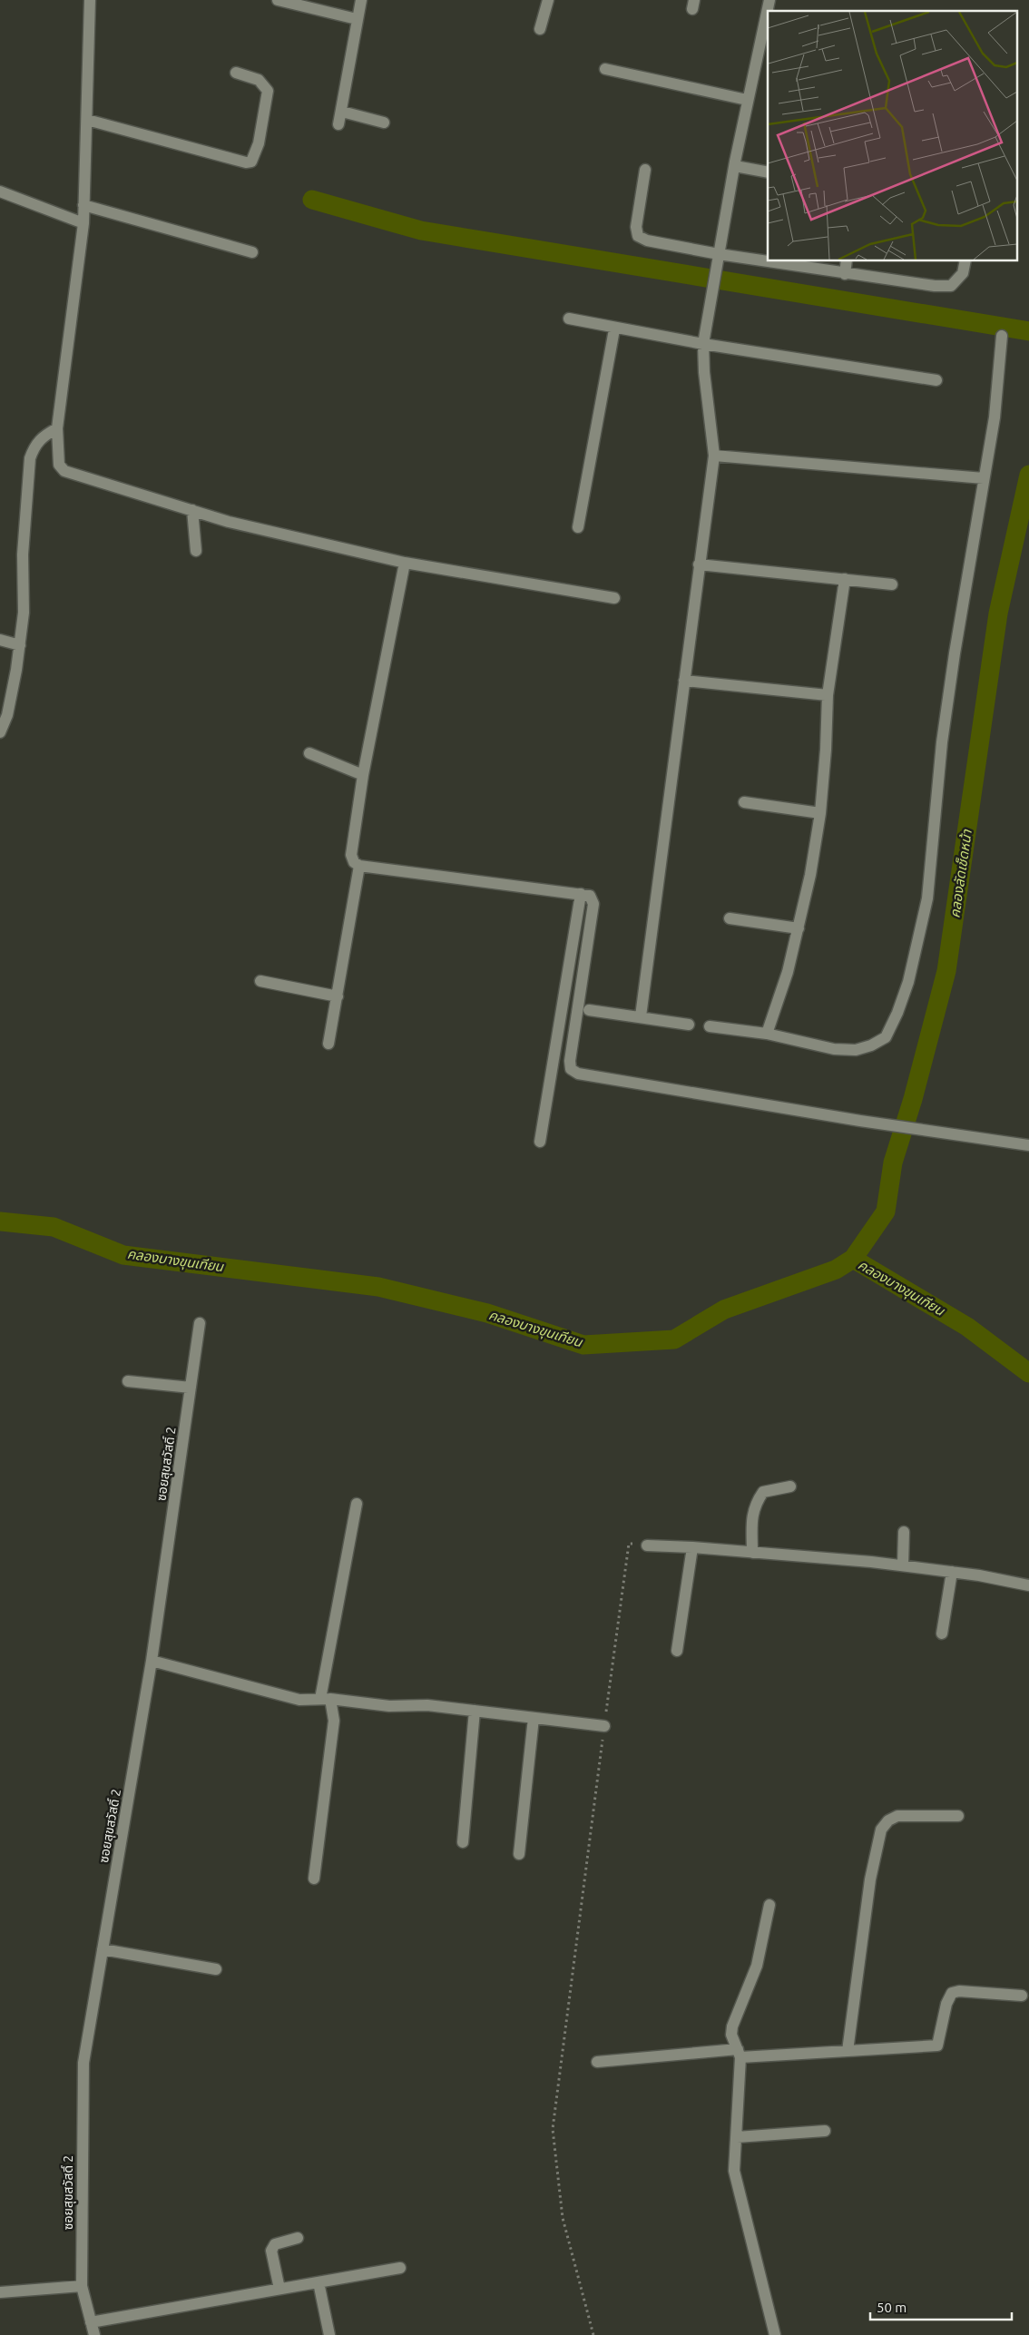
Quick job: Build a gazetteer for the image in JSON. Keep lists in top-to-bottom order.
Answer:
{
  "streets": {
    "street": ["ซอยสุขสวัสดิ์ 2"]
  },
  "water": ["คลองลัดเช็ดหน้า", "คลองบางขุนเทียน"],
  "scale_bar": "50 m"
}
